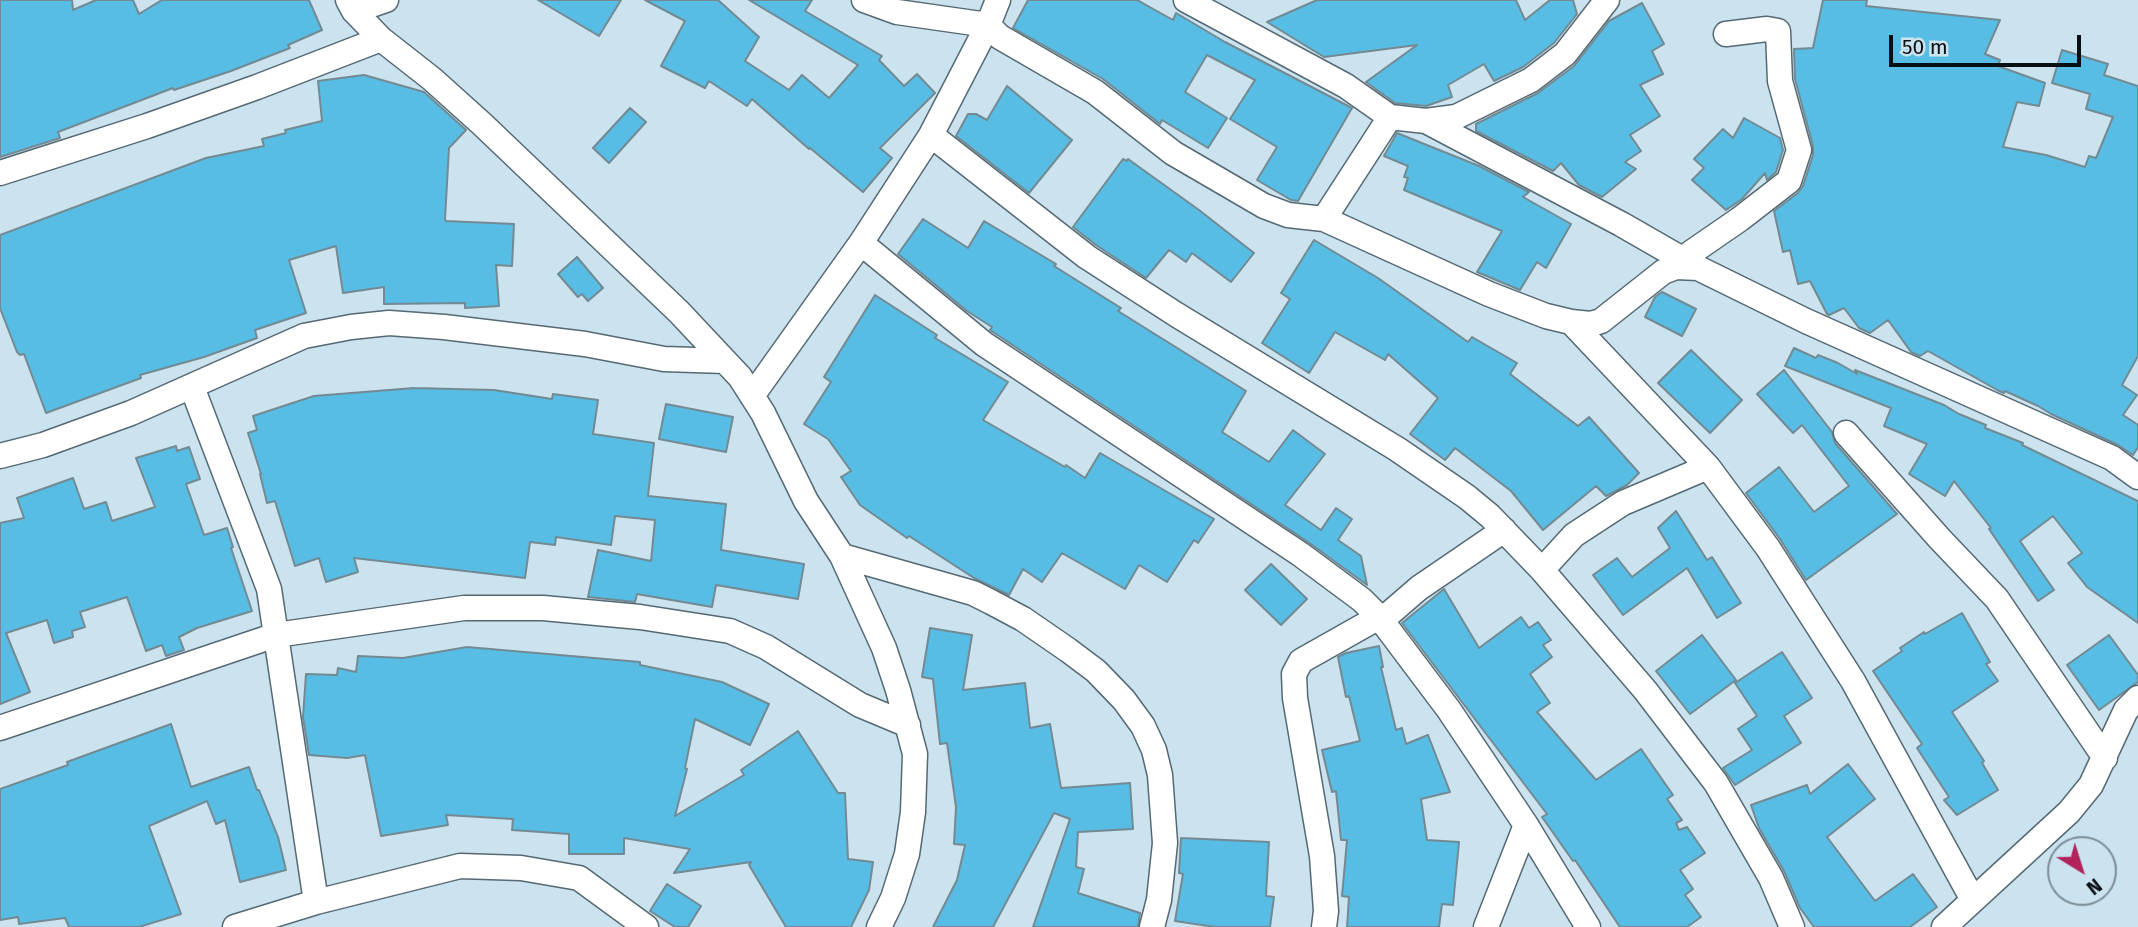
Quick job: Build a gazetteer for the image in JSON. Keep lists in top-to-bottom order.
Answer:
{
  "scale_bar": "50 m",
  "north": "bottom right"
}
